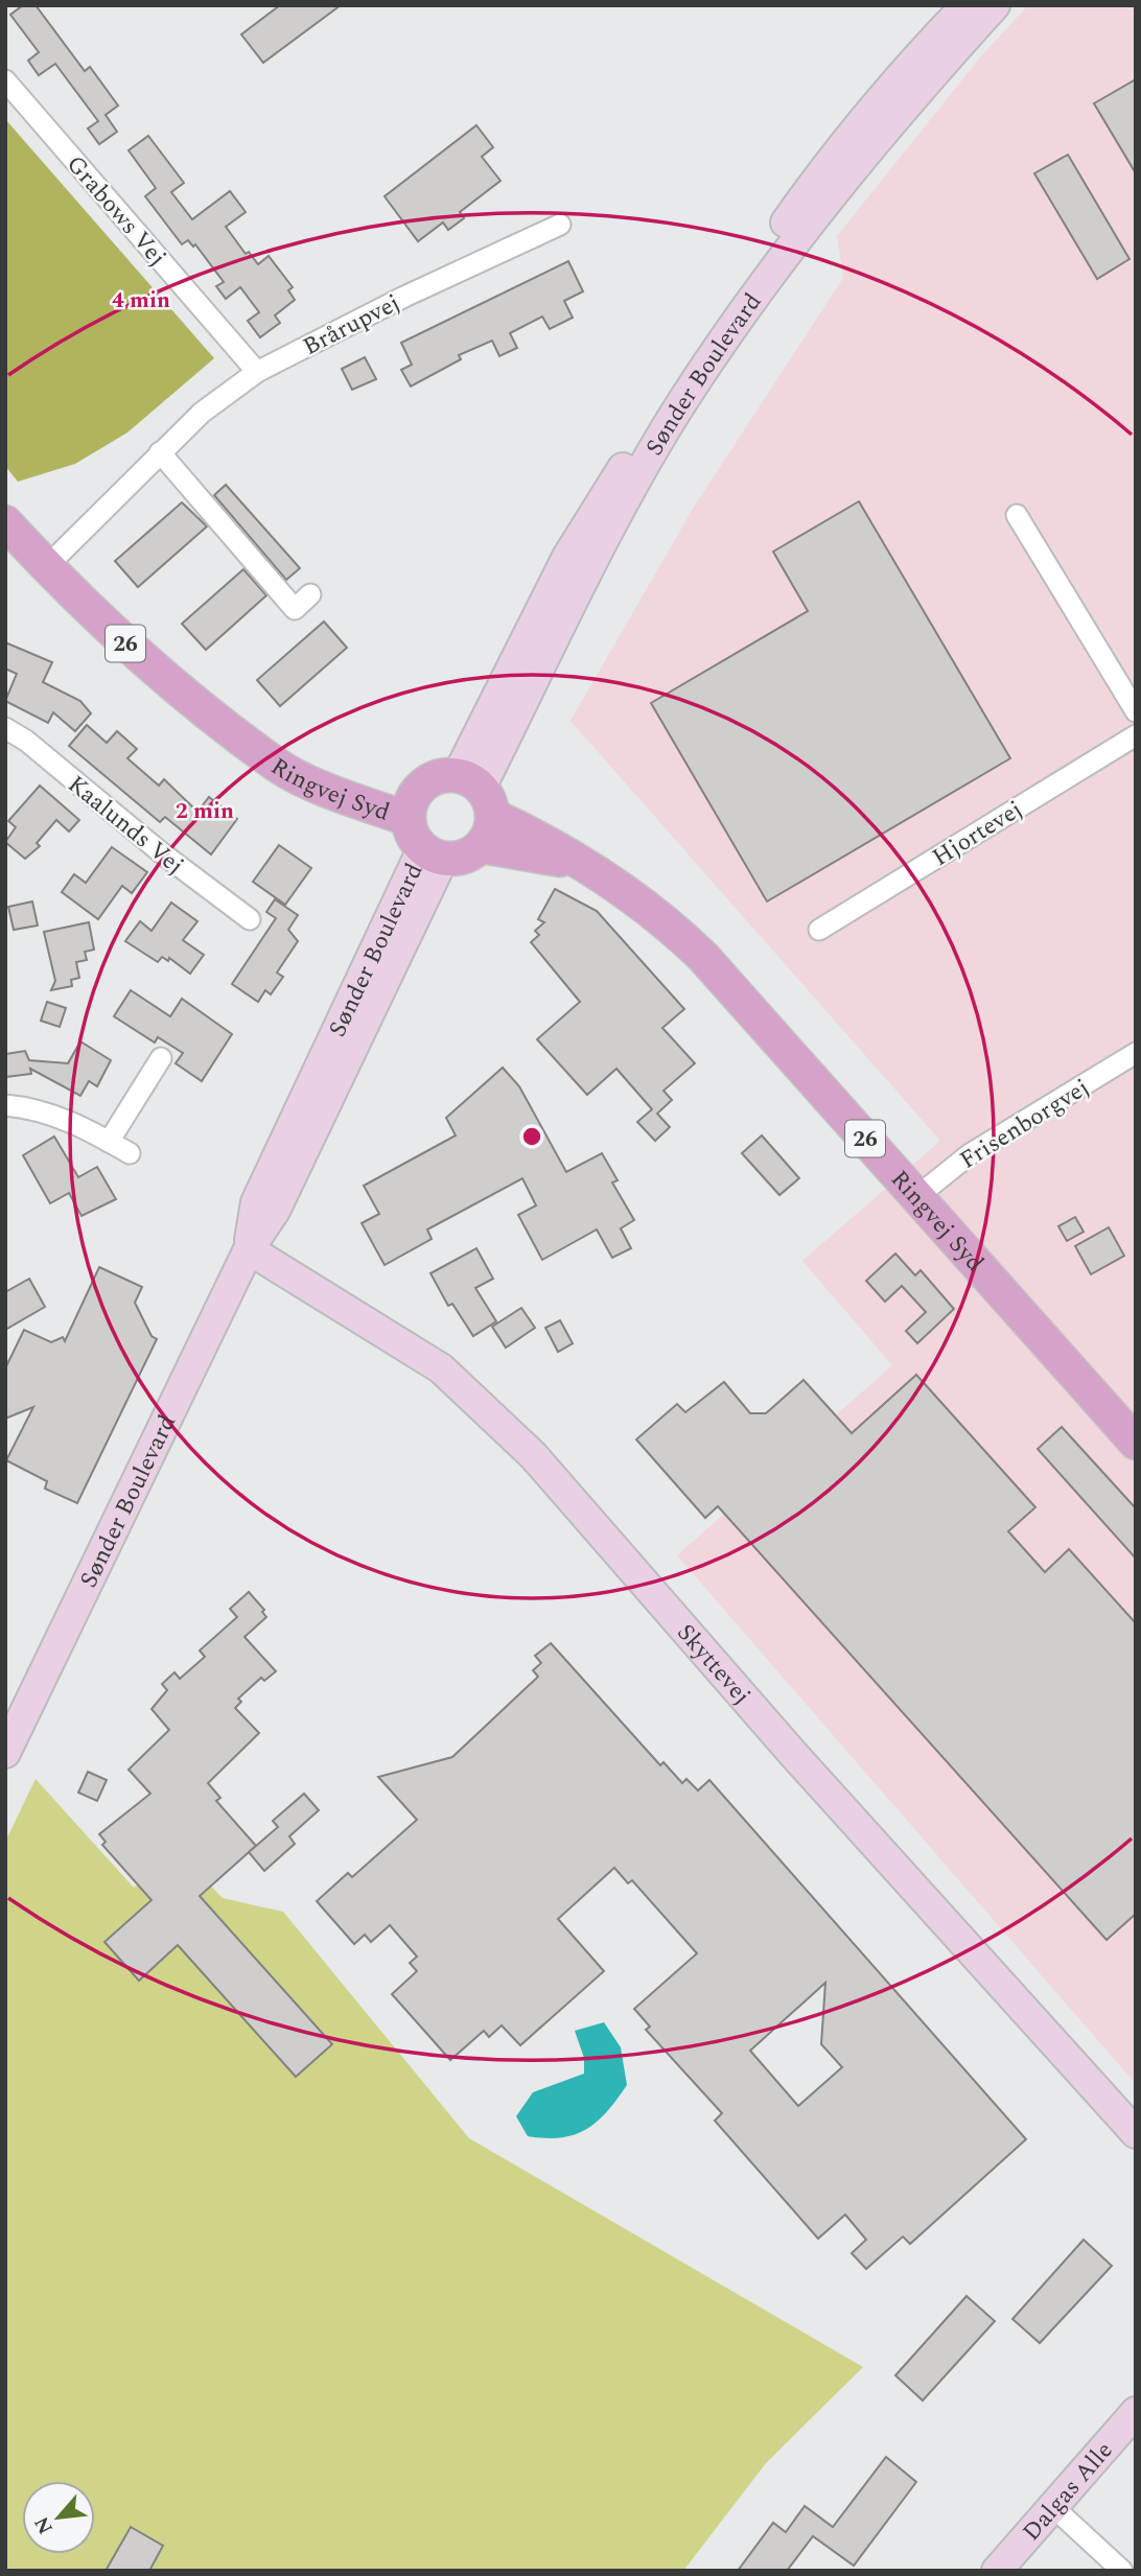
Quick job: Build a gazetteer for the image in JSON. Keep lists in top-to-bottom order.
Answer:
{
  "streets": {
    "main road": ["26", "Ringvej Syd"],
    "street": [
      "Grabows Vej",
      "Brårupvej",
      "Sønder Boulevard",
      "Kaalunds Vej",
      "Hjortevej",
      "Frisenborgvej",
      "Skyttevej",
      "Dalgas Alle"
    ]
  },
  "crossings": [
    ["Grabows Vej", "Brårupvej"],
    ["Brårupvej", "Ringvej Syd"],
    ["Sønder Boulevard", "26"],
    ["Sønder Boulevard", "Ringvej Syd"],
    ["Sønder Boulevard", "Skyttevej"],
    ["26", "Ringvej Syd"],
    ["Ringvej Syd", "Frisenborgvej"]
  ],
  "north": "bottom left",
  "rings": ["4 min", "2 min"]
}
